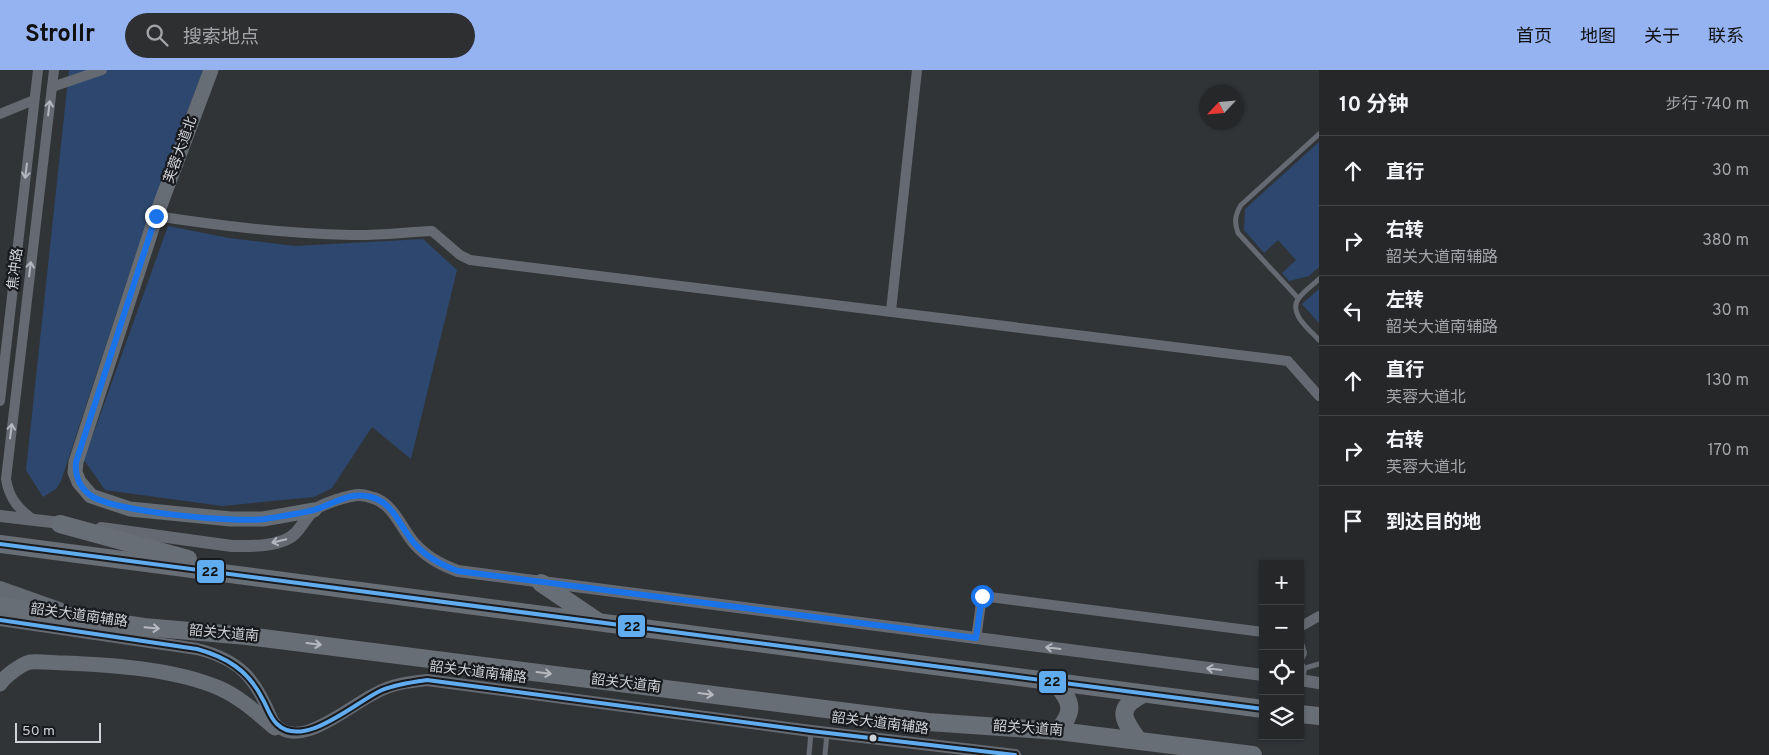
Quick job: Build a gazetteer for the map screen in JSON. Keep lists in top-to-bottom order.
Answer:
{
  "streets": {
    "highway": ["韶关大道南"],
    "main road": ["芙蓉大道北"],
    "street": ["焦冲路", "韶关大道南辅路"]
  },
  "lines": ["transit line 22"],
  "scale_bar": "50 m",
  "north": "bottom left",
  "page": {
    "header": "Strollr",
    "search": "搜索地点",
    "nav": [
      "首页",
      "地图",
      "关于",
      "联系"
    ],
    "heading": ["10 分钟", "步行 · 740 m"],
    "list": [
      ["直行", "30 m"],
      ["右转", "韶关大道南辅路", "380 m"],
      ["左转", "韶关大道南辅路", "30 m"],
      ["直行", "芙蓉大道北", "130 m"],
      ["右转", "芙蓉大道北", "170 m"],
      "到达目的地"
    ],
    "map_buttons": ["+", "−"],
    "scale": "50 m"
  }
}
